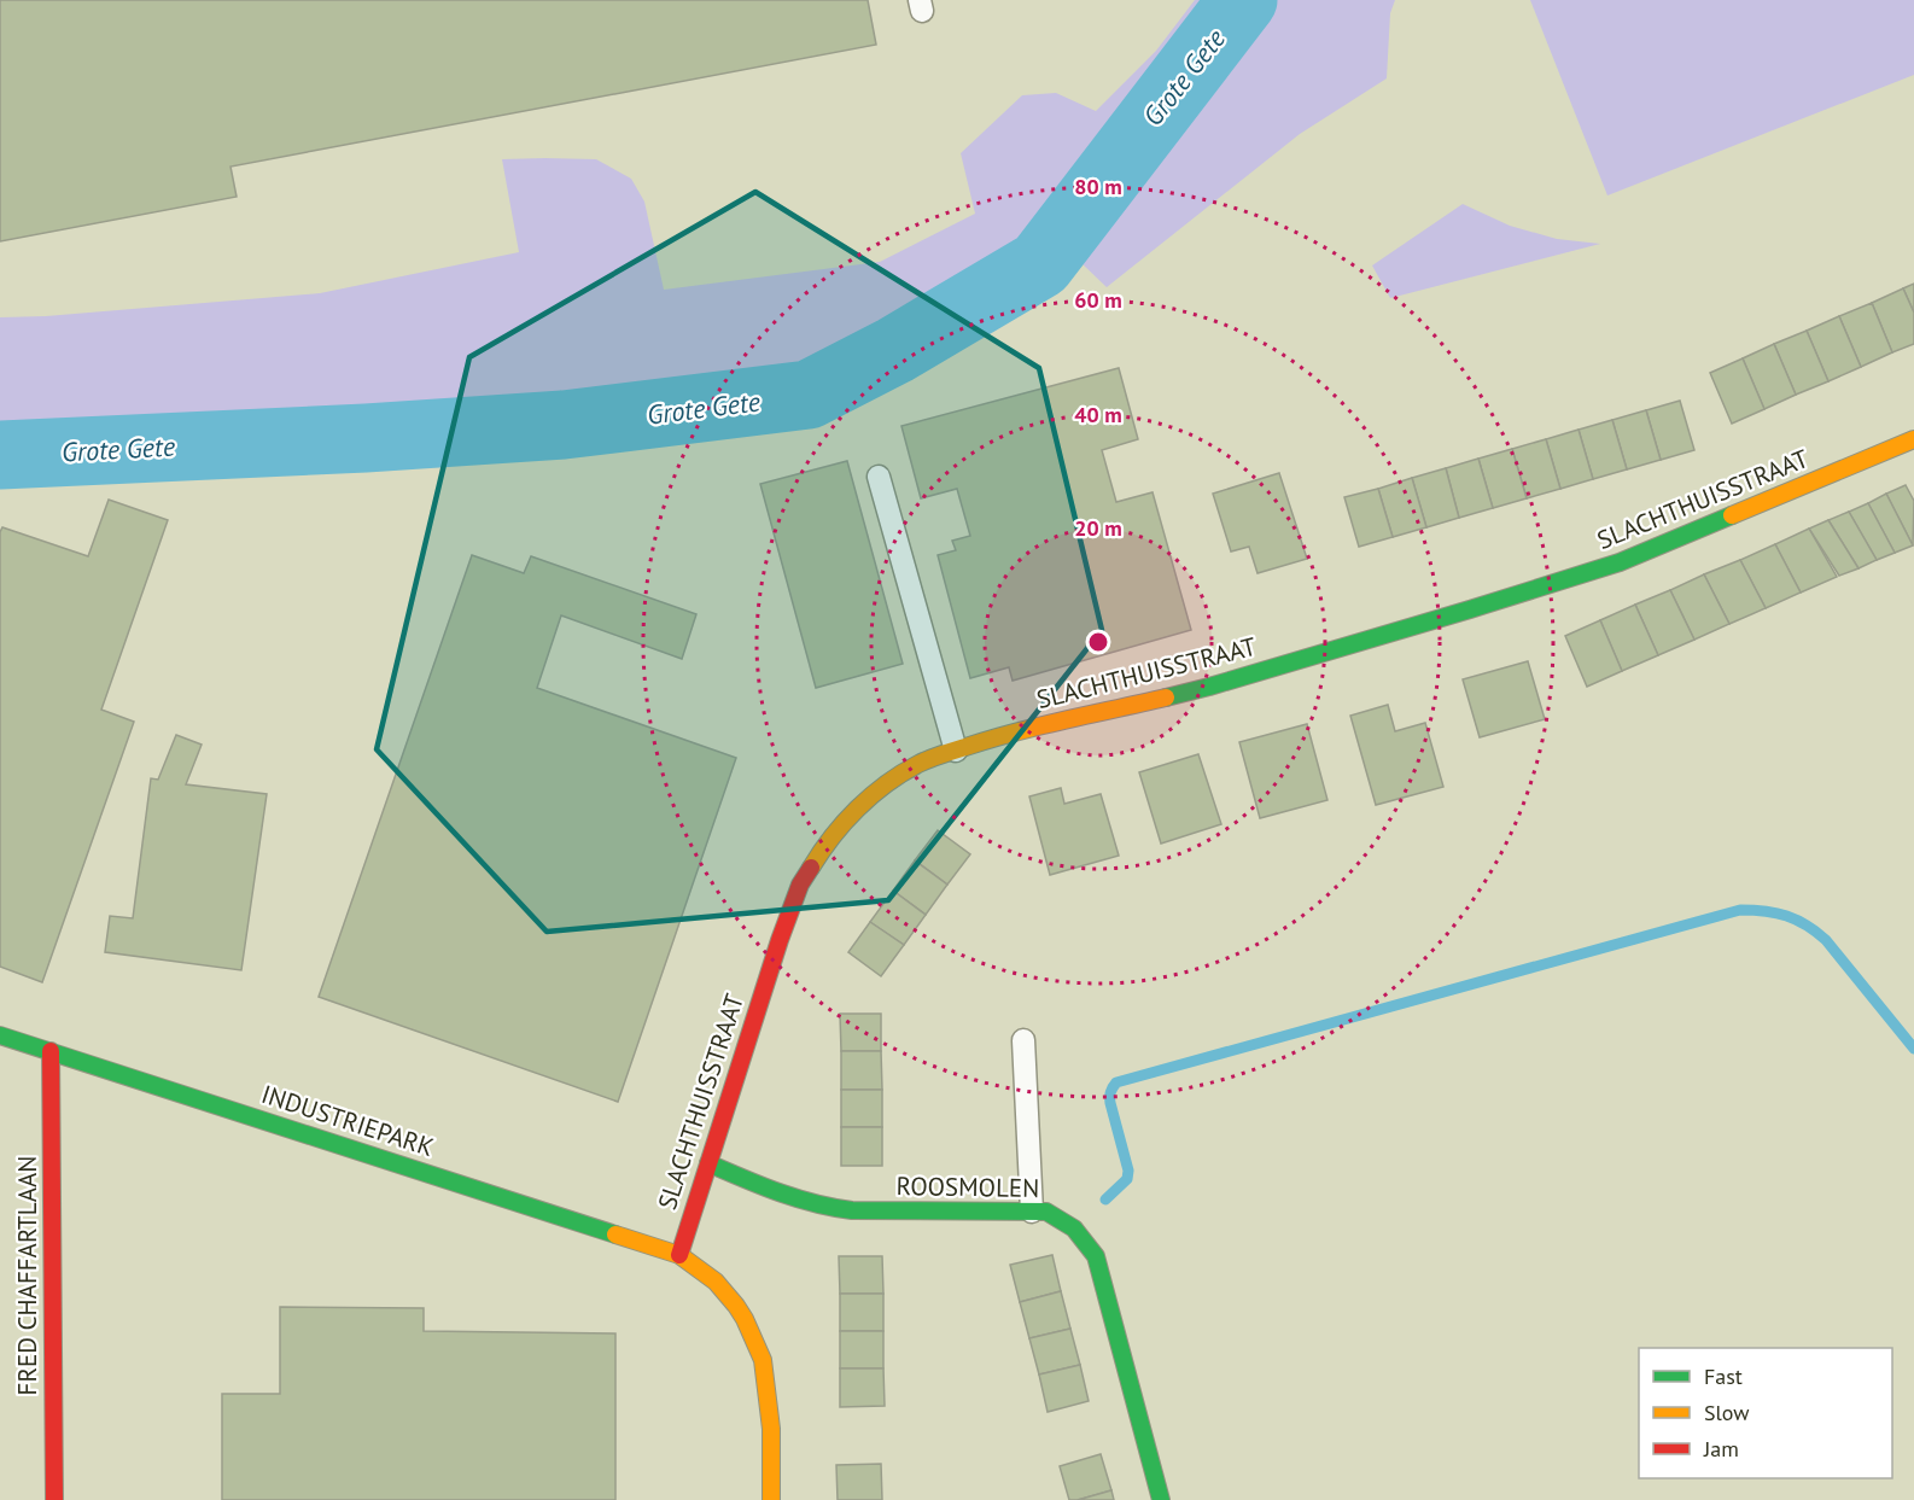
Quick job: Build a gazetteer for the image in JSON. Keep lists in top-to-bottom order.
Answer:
{
  "streets": {
    "street": [
      "SLACHTHUISSTRAAT",
      "INDUSTRIEPARK",
      "ROOSMOLEN",
      "FRED CHAFFARTLAAN"
    ]
  },
  "crossings": [
    ["SLACHTHUISSTRAAT", "INDUSTRIEPARK"],
    ["SLACHTHUISSTRAAT", "ROOSMOLEN"],
    ["INDUSTRIEPARK", "FRED CHAFFARTLAAN"]
  ],
  "water": ["Grote Gete"],
  "legend": ["Fast", "Slow", "Jam"],
  "rings": [
    "80 m",
    "60 m",
    "40 m",
    "20 m"
  ]
}
